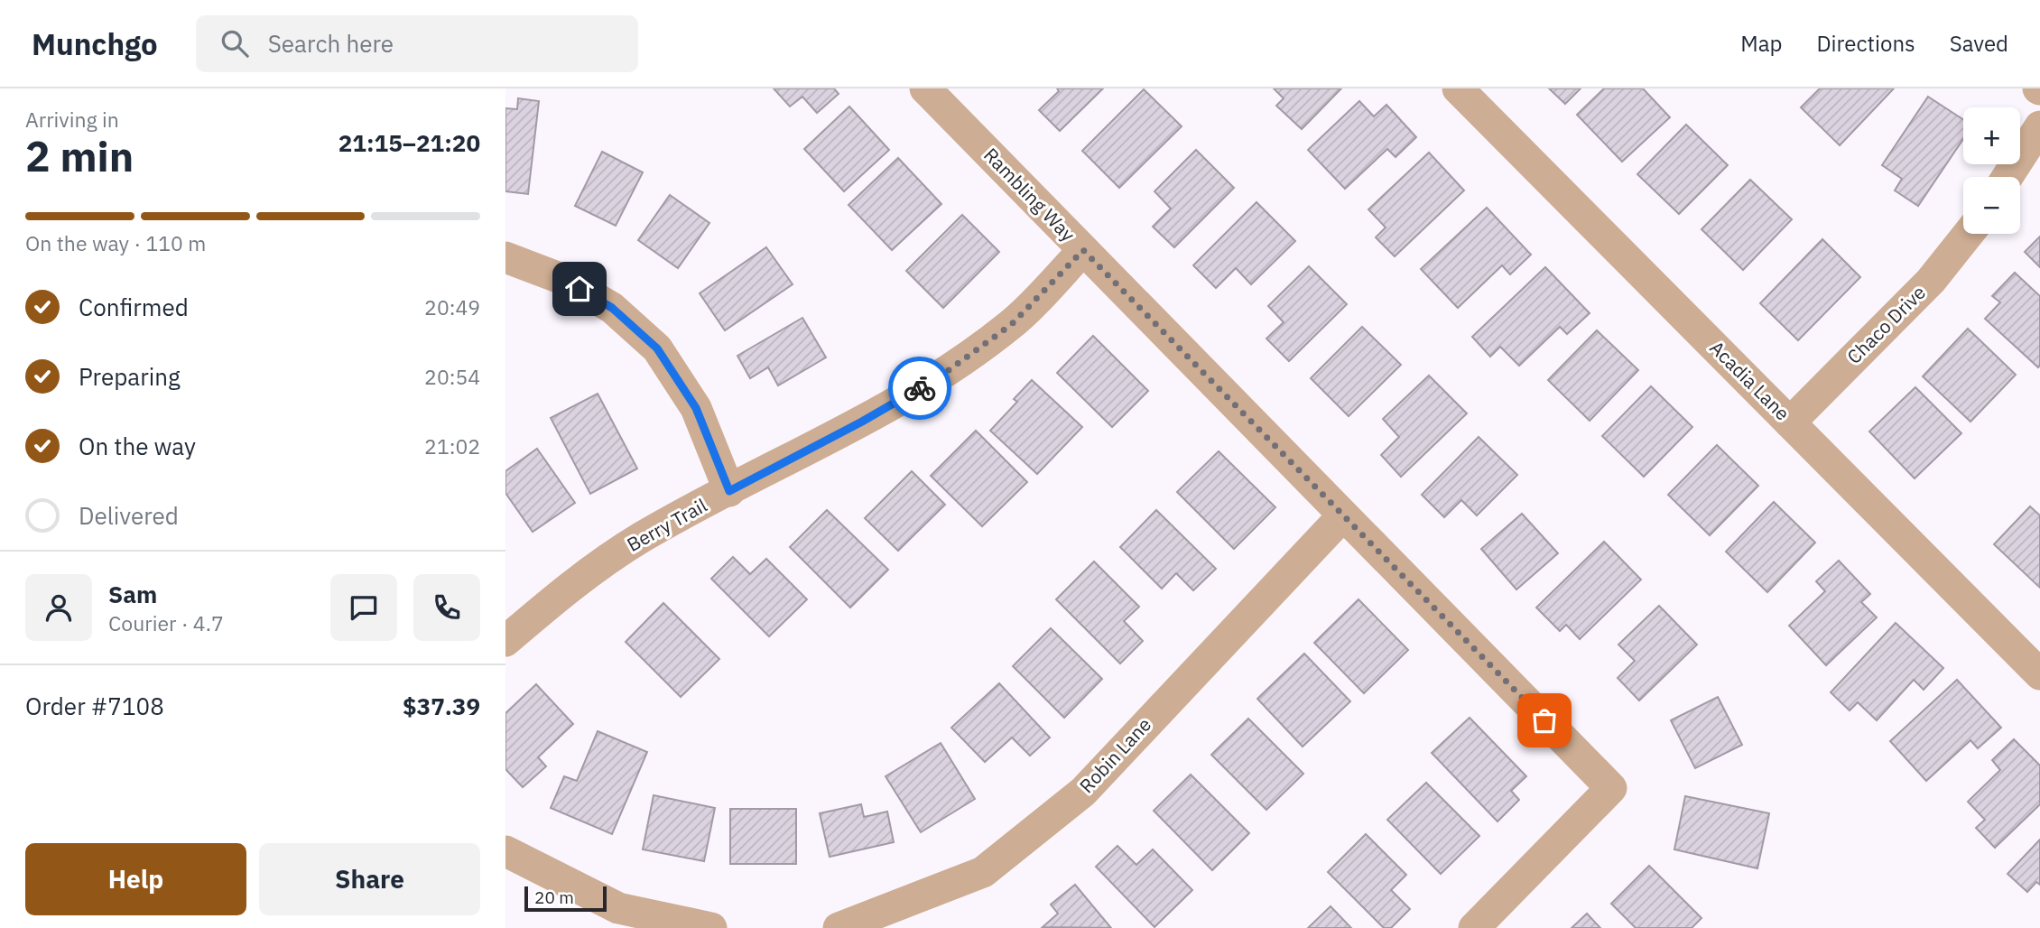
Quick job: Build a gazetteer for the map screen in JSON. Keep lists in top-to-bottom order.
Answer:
{
  "streets": {
    "street": [
      "Rambling Way",
      "Chaco Drive",
      "Acadia Lane",
      "Berry Trail",
      "Robin Lane"
    ]
  },
  "crossings": [
    ["Rambling Way", "Berry Trail"],
    ["Rambling Way", "Robin Lane"],
    ["Chaco Drive", "Acadia Lane"]
  ],
  "scale_bar": "20 m",
  "page": {
    "header": "Munchgo",
    "search": "Search here",
    "nav": ["Map", "Directions", "Saved"],
    "heading": ["2 min", "Arriving in", "21:15–21:20"],
    "panel": [
      "Sam",
      "Courier · 4.7",
      "Order #7108",
      "$37.39"
    ],
    "map_buttons": ["+", "−"],
    "bar": "On the way · 110 m",
    "list": [
      ["Confirmed", "20:49"],
      ["Preparing", "20:54"],
      ["On the way", "21:02"],
      "Delivered"
    ],
    "buttons": ["Help", "Share"],
    "scale": "20 m"
  }
}
